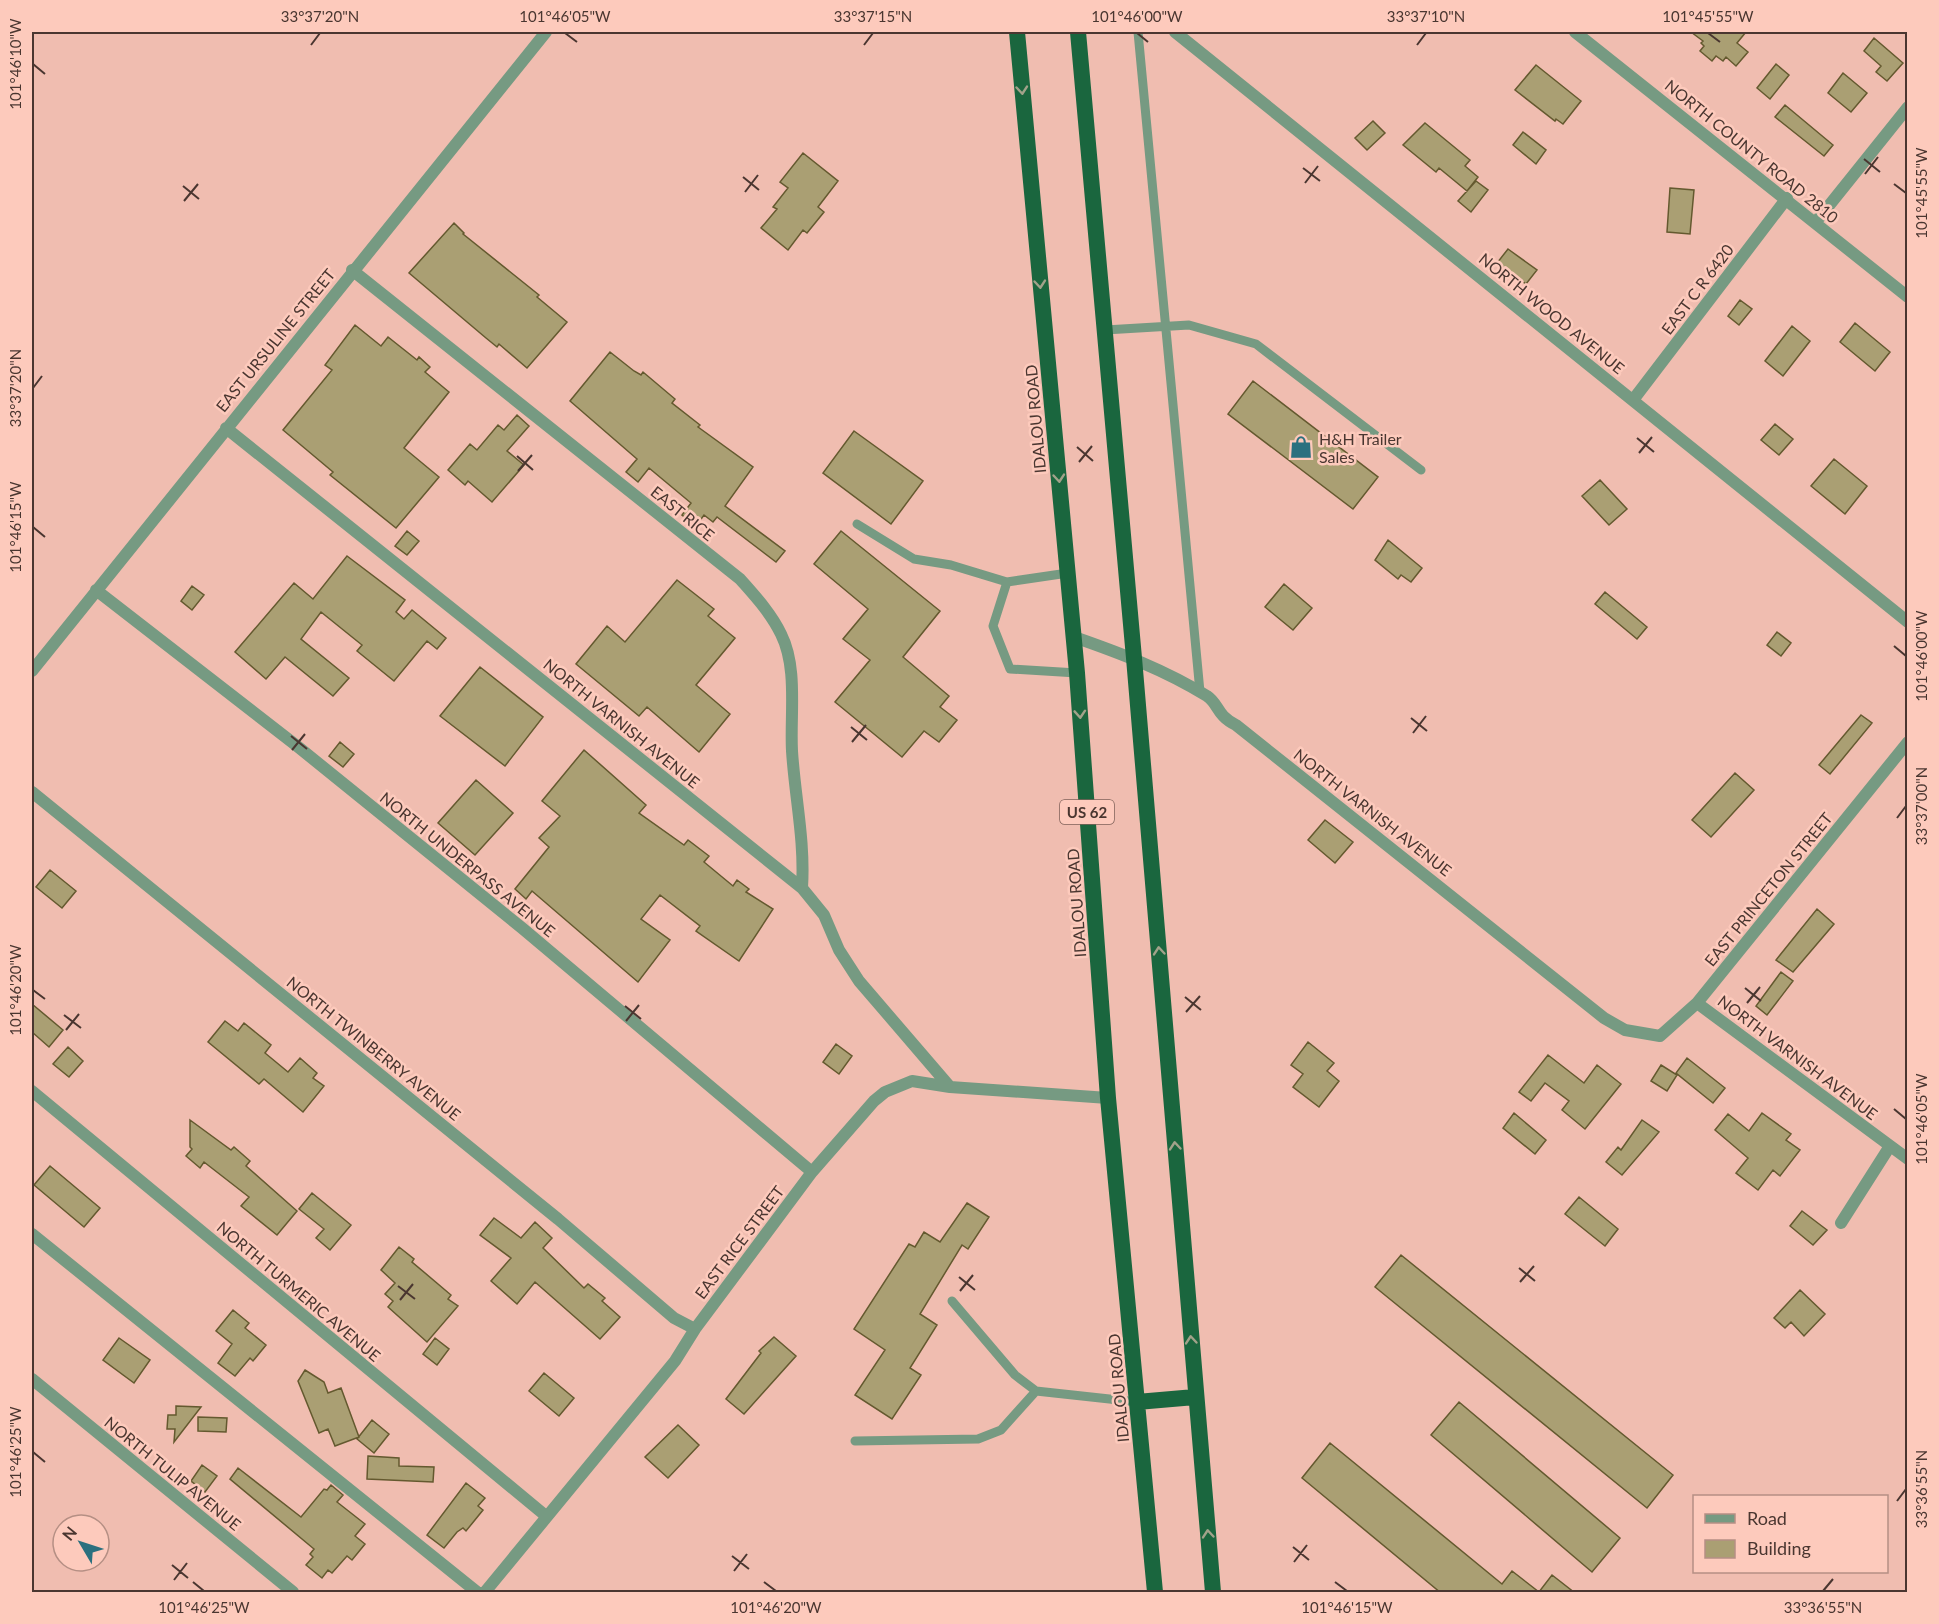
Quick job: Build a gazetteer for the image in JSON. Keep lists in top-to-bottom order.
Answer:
{
  "streets": {
    "highway": ["IDALOU ROAD", "US 62"],
    "street": [
      "NORTH COUNTY ROAD 2810",
      "EAST C R 6420",
      "NORTH WOOD AVENUE",
      "EAST URSULINE STREET",
      "EAST RICE",
      "NORTH VARNISH AVENUE",
      "NORTH UNDERPASS AVENUE",
      "EAST PRINCETON STREET",
      "NORTH TWINBERRY AVENUE",
      "EAST RICE STREET",
      "NORTH TURMERIC AVENUE",
      "NORTH TULIP AVENUE"
    ]
  },
  "crossings": [
    ["NORTH COUNTY ROAD 2810", "EAST C R 6420"],
    ["EAST C R 6420", "NORTH WOOD AVENUE"],
    ["EAST URSULINE STREET", "EAST RICE"],
    ["EAST URSULINE STREET", "NORTH VARNISH AVENUE"],
    ["EAST URSULINE STREET", "NORTH UNDERPASS AVENUE"],
    ["IDALOU ROAD", "NORTH VARNISH AVENUE"],
    ["IDALOU ROAD", "EAST RICE STREET"],
    ["EAST RICE", "NORTH VARNISH AVENUE"],
    ["NORTH VARNISH AVENUE", "EAST PRINCETON STREET"],
    ["NORTH VARNISH AVENUE", "EAST RICE STREET"],
    ["NORTH UNDERPASS AVENUE", "EAST RICE STREET"],
    ["NORTH TWINBERRY AVENUE", "EAST RICE STREET"],
    ["EAST RICE STREET", "NORTH TURMERIC AVENUE"]
  ],
  "places": {
    "shop": ["H&H Trailer Sales"]
  },
  "legend": ["Road", "Building"],
  "north": "top left",
  "coordinates": [
    "33°37'20\"N",
    "101°46'05\"W",
    "33°37'15\"N",
    "101°46'00\"W",
    "33°37'10\"N",
    "101°45'55\"W",
    "101°46'10\"W",
    "101°46'15\"W",
    "33°37'00\"N",
    "101°46'20\"W",
    "101°46'25\"W",
    "33°36'55\"N"
  ]
}
